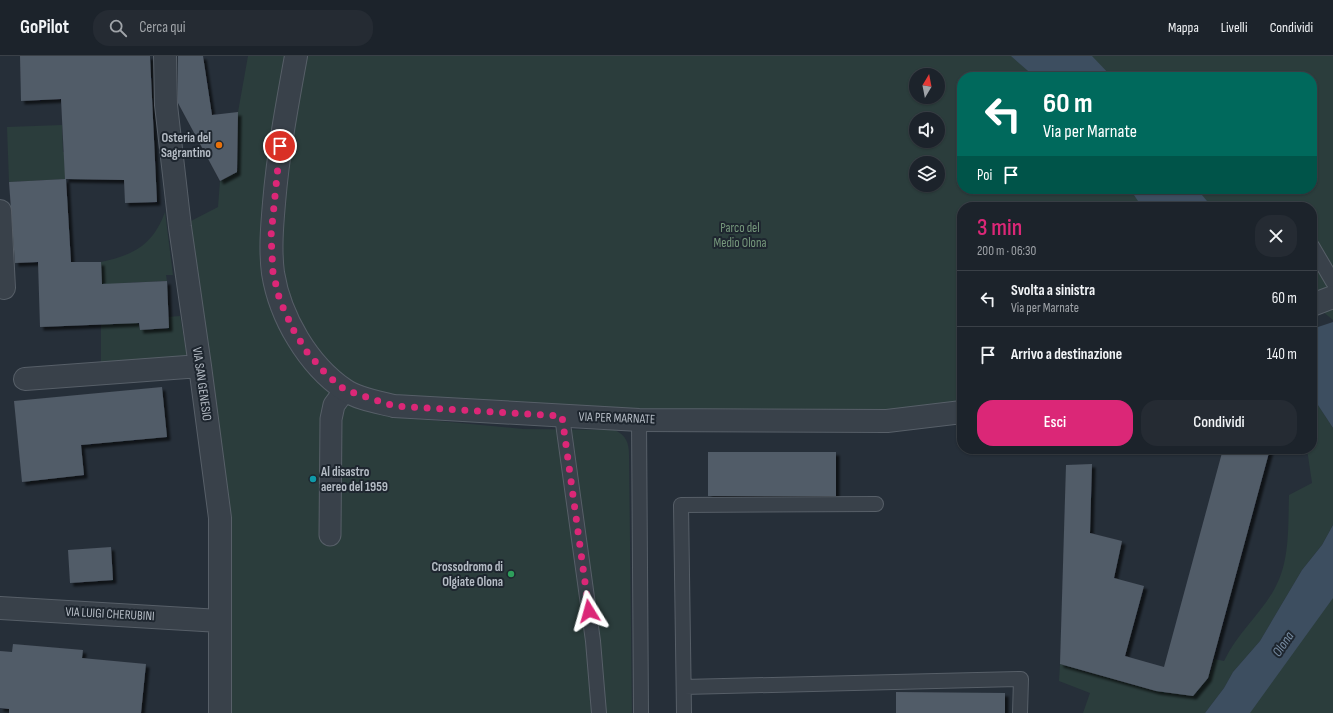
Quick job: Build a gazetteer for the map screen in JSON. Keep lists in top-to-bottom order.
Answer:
{
  "streets": {
    "street": ["VIA SAN GENESIO", "VIA PER MARNATE", "VIA LUIGI CHERUBINI"]
  },
  "crossings": [
    ["VIA SAN GENESIO", "VIA LUIGI CHERUBINI"]
  ],
  "water": ["Olona"],
  "parks": ["Parco del Medio Olona"],
  "places": ["Osteria del Sagrantino", "Al disastro aereo del 1959", "Crossodromo di Olgiate Olona"],
  "north": "top",
  "page": {
    "header": "GoPilot",
    "search": "Cerca qui",
    "nav": ["Mappa", "Livelli", "Condividi"],
    "turn": ["60 m", "Via per Marnate"],
    "then": "Poi",
    "heading": ["3 min", "200 m · 06:30"],
    "list": [
      {
        "name": "Svolta a sinistra",
        "note": "Via per Marnate",
        "value": "60 m"
      },
      {
        "name": "Arrivo a destinazione",
        "value": "140 m"
      }
    ],
    "buttons": ["Esci", "Condividi"]
  }
}
